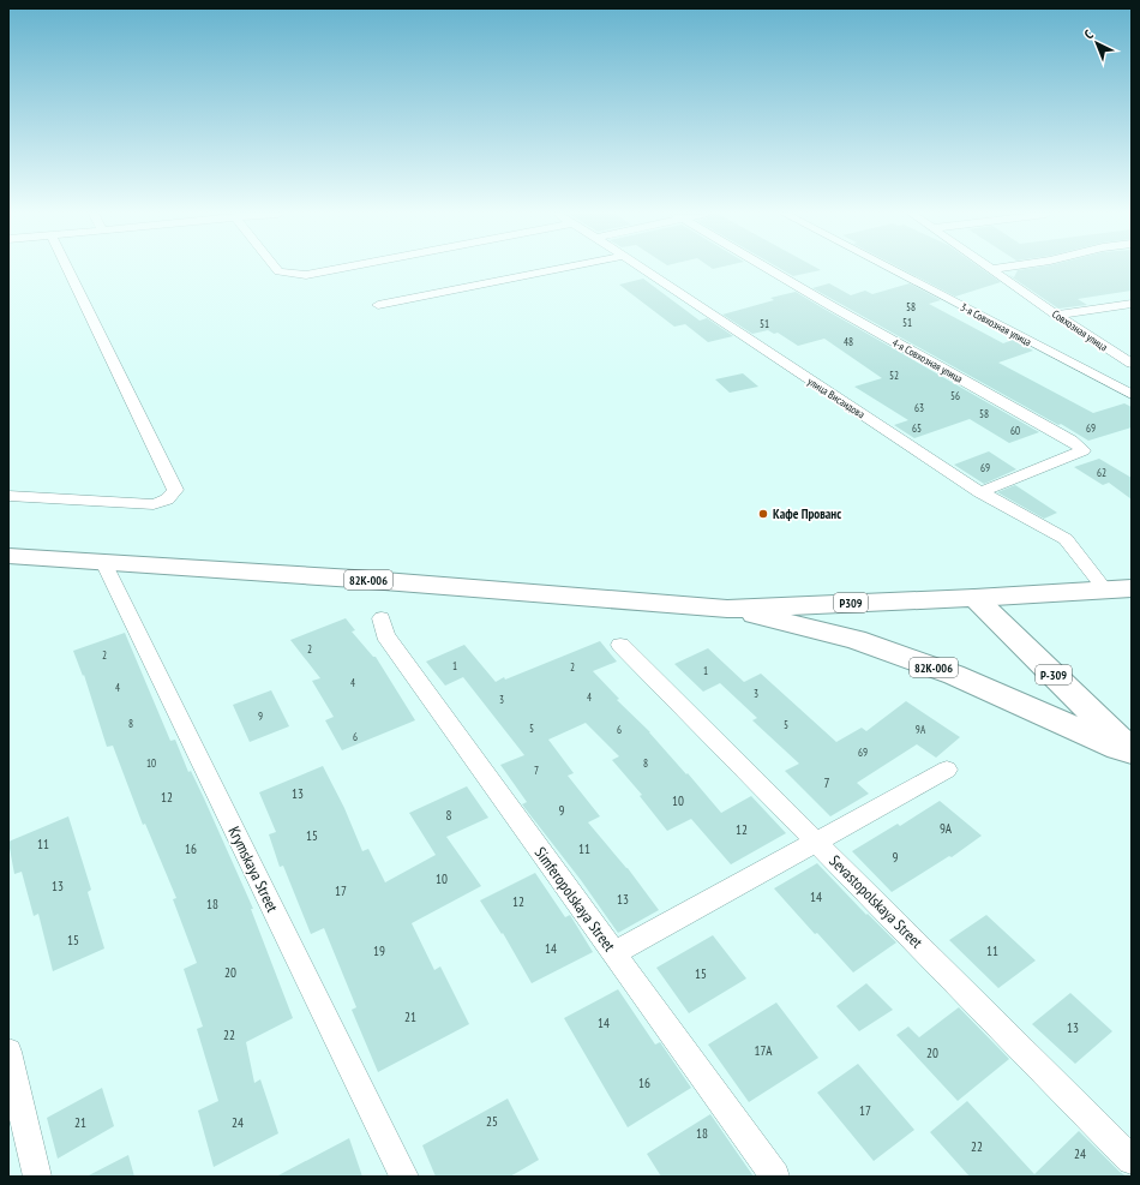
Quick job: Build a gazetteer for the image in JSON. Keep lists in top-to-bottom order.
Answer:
{
  "streets": {
    "main road": ["82К-006", "Р309", "Р-309"],
    "street": [
      "3-я Совхозная улица",
      "Совхозная улица",
      "4-я Совхозная улица",
      "улица Висаидова",
      "Krymskaya Street",
      "Simferopolskaya Street",
      "Sevastopolskaya Street"
    ]
  },
  "crossings": [
    ["4-я Совхозная улица", "улица Висаидова"],
    ["82К-006", "Р309"],
    ["82К-006", "Р-309"],
    ["82К-006", "Krymskaya Street"],
    ["Р309", "Р-309"]
  ],
  "places": ["Кафе Прованс"],
  "house_numbers": [
    "58",
    "51",
    "51",
    "48",
    "52",
    "56",
    "63",
    "58",
    "65",
    "69",
    "60",
    "69",
    "62",
    "2",
    "2",
    "1",
    "2",
    "1",
    "4",
    "4",
    "3",
    "4",
    "3",
    "9",
    "8",
    "5",
    "5",
    "6",
    "9А",
    "6",
    "69",
    "10",
    "8",
    "7",
    "7",
    "13",
    "12",
    "10",
    "9",
    "8",
    "9А",
    "12",
    "15",
    "11",
    "16",
    "11",
    "9",
    "10",
    "13",
    "17",
    "14",
    "13",
    "12",
    "18",
    "15",
    "14",
    "19",
    "11",
    "20",
    "15",
    "21",
    "14",
    "13",
    "22",
    "17А",
    "20",
    "16",
    "17",
    "25",
    "21",
    "24",
    "18",
    "22",
    "24"
  ],
  "north": "top left"
}
